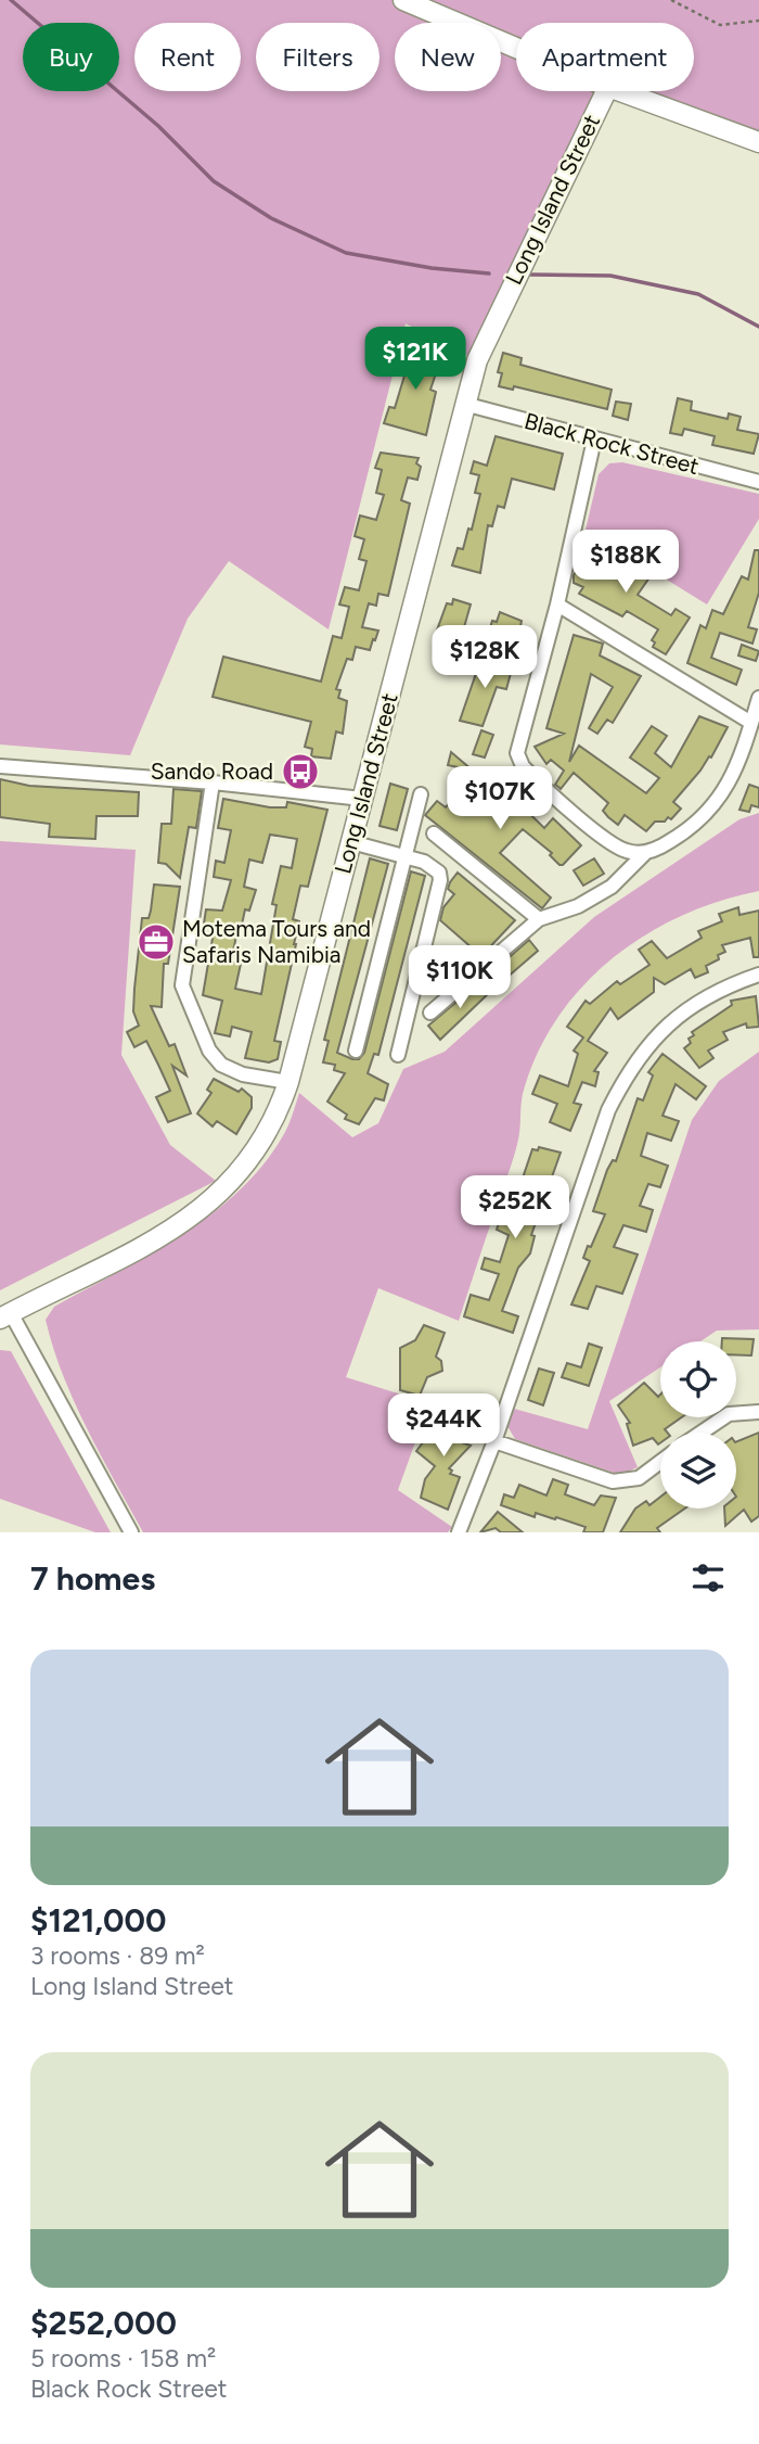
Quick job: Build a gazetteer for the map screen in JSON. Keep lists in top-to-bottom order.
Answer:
{
  "streets": {
    "street": ["Long Island Street", "Black Rock Street"]
  },
  "crossings": [
    ["Long Island Street", "Black Rock Street"]
  ],
  "places": {
    "bus stop": ["Sando Road"],
    "office": ["Motema Tours and Safaris Namibia"]
  },
  "page": {
    "chip": [
      "Buy",
      "Rent",
      "Filters",
      "New",
      "Apartment"
    ],
    "price": [
      "$121K",
      "$188K",
      "$128K",
      "$107K",
      "$110K",
      "$252K",
      "$244K"
    ],
    "heading": "7 homes",
    "list": [
      {
        "name": "$121,000",
        "note": "3 rooms · 89 m² · Long Island Street"
      },
      {
        "name": "$252,000",
        "note": "5 rooms · 158 m² · Black Rock Street"
      }
    ]
  }
}
